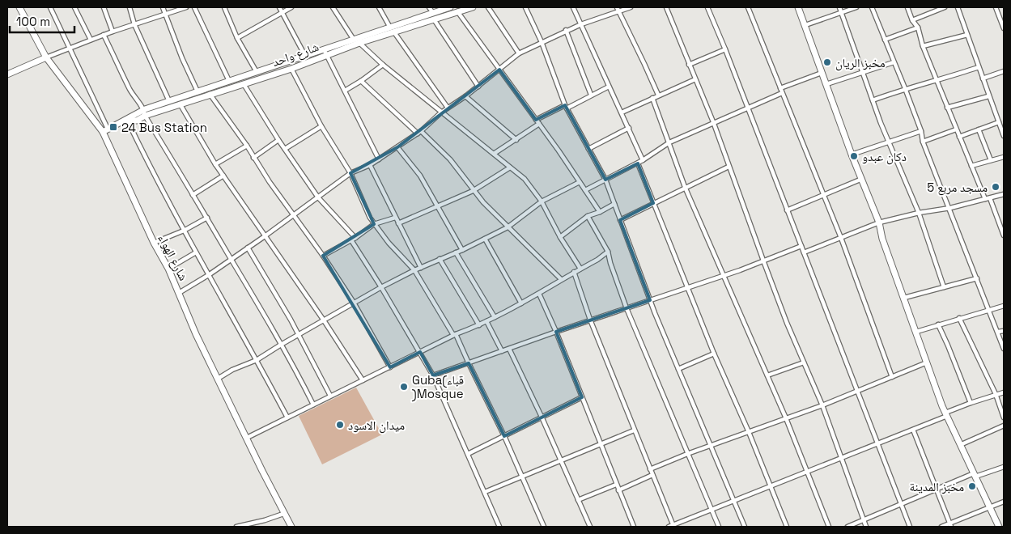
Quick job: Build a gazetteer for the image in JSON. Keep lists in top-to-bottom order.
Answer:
{
  "streets": {
    "street": ["شارع واحد", "شارع الهواء"]
  },
  "crossings": [
    ["شارع واحد", "شارع الهواء"]
  ],
  "places": {
    "other": [
      "مخبز الريان",
      "دكان عبدو",
      "مسجد مربع 5",
      "Guba(قباء )Mosque",
      "ميدان الاسود",
      "مخبز المدينة"
    ],
    "transit": ["24 Bus Station"]
  },
  "scale_bar": "100 m"
}
